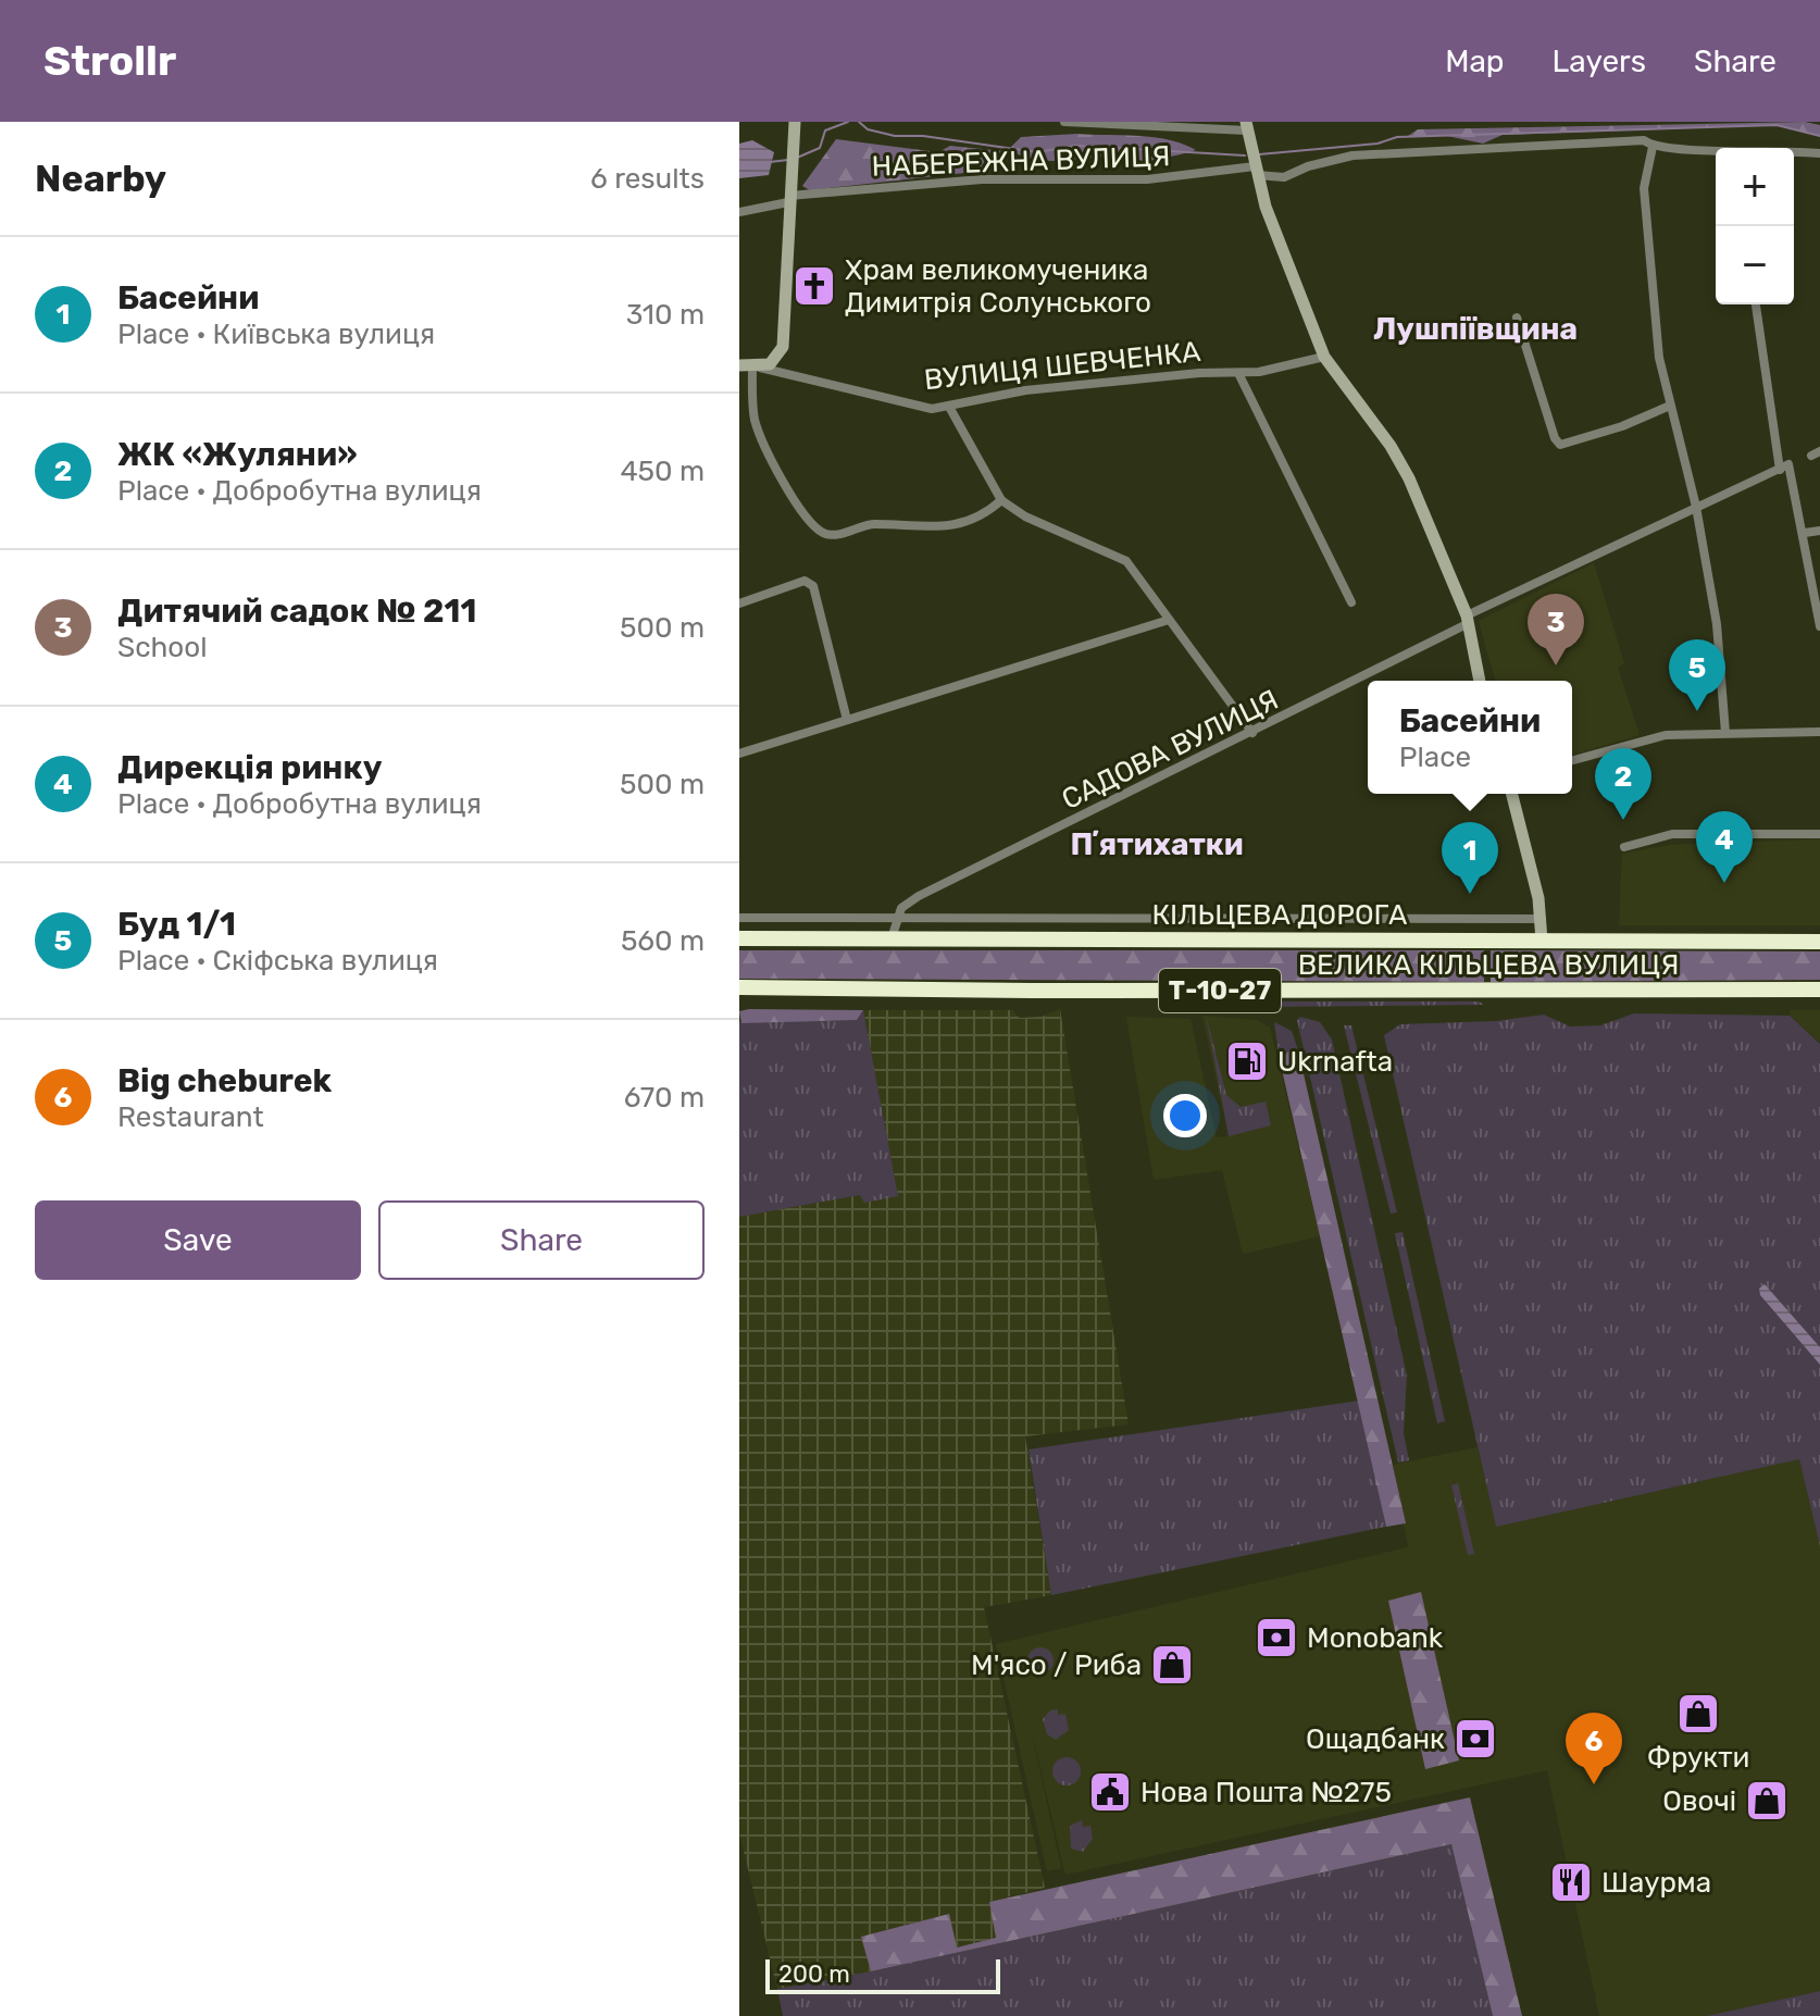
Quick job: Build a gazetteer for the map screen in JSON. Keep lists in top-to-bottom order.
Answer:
{
  "streets": {
    "highway": ["КІЛЬЦЕВА ДОРОГА", "ВЕЛИКА КІЛЬЦЕВА ВУЛИЦЯ", "Т-10-27"],
    "street": ["НАБЕРЕЖНА ВУЛИЦЯ", "ВУЛИЦЯ ШЕВЧЕНКА", "САДОВА ВУЛИЦЯ"]
  },
  "districts": ["Лушпіївщина", "Пʼятихатки"],
  "places": {
    "church": ["Храм великомученика Димитрія Солунського"],
    "fuel station": ["Ukrnafta"],
    "bank": ["Monobank", "Ощадбанк"],
    "shop": ["М'ясо / Риба", "Фрукти", "Овочі"],
    "public building": ["Нова Пошта №275"],
    "restaurant": ["Шаурма"]
  },
  "scale_bar": "200 m",
  "page": {
    "header": "Strollr",
    "nav": ["Map", "Layers", "Share"],
    "heading": ["Nearby", "6 results"],
    "map_buttons": ["+", "−"],
    "list": [
      {
        "mark": "1",
        "name": "Басейни",
        "note": "Place · Київська вулиця",
        "value": "310 m"
      },
      {
        "mark": "2",
        "name": "ЖК «Жуляни»",
        "note": "Place · Добробутна вулиця",
        "value": "450 m"
      },
      {
        "mark": "3",
        "name": "Дитячий садок № 211",
        "note": "School",
        "value": "500 m"
      },
      {
        "mark": "4",
        "name": "Дирекція ринку",
        "note": "Place · Добробутна вулиця",
        "value": "500 m"
      },
      {
        "mark": "5",
        "name": "Буд 1/1",
        "note": "Place · Скіфська вулиця",
        "value": "560 m"
      },
      {
        "mark": "6",
        "name": "Big cheburek",
        "note": "Restaurant",
        "value": "670 m"
      }
    ],
    "pins": [
      "3",
      "5",
      "2",
      "4",
      "1",
      "6"
    ],
    "popup": ["Басейни", "Place"],
    "buttons": ["Save", "Share"],
    "scale": "200 m"
  }
}
